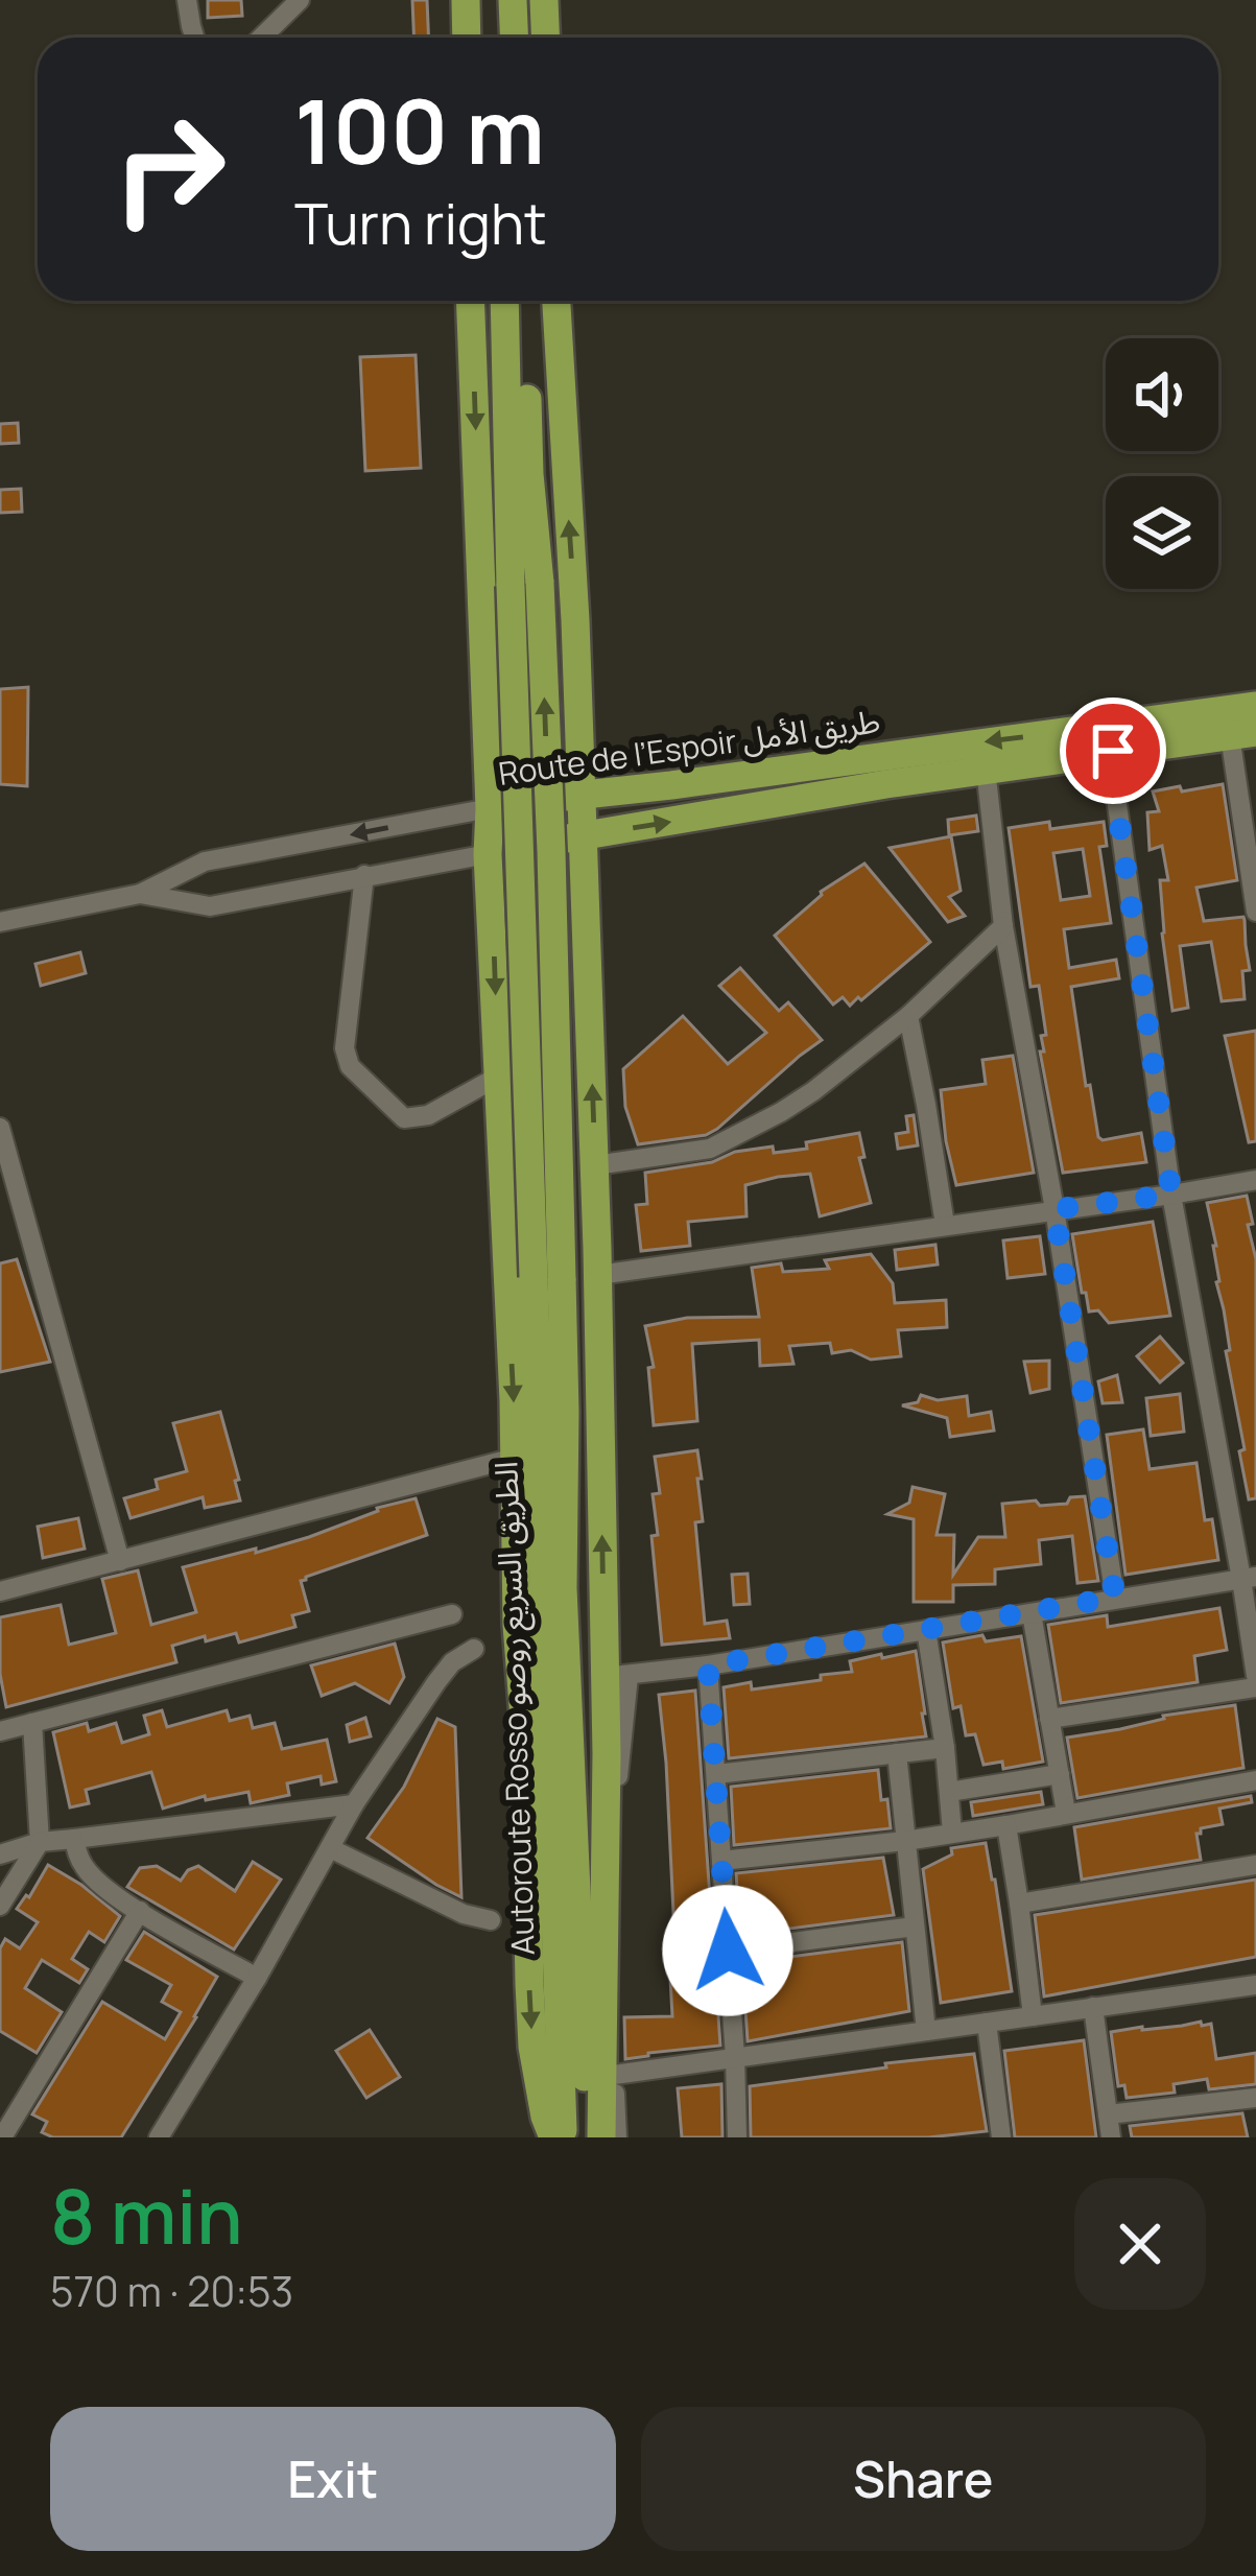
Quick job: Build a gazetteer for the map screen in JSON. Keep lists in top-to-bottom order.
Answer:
{
  "streets": {
    "highway": ["Route de l’Espoir طريق الأمل", "Autoroute Rosso الطريق السريع روصو"]
  },
  "page": {
    "turn": ["100 m", "Turn right"],
    "heading": ["8 min", "570 m · 20:53"],
    "buttons": ["Exit", "Share"]
  }
}
